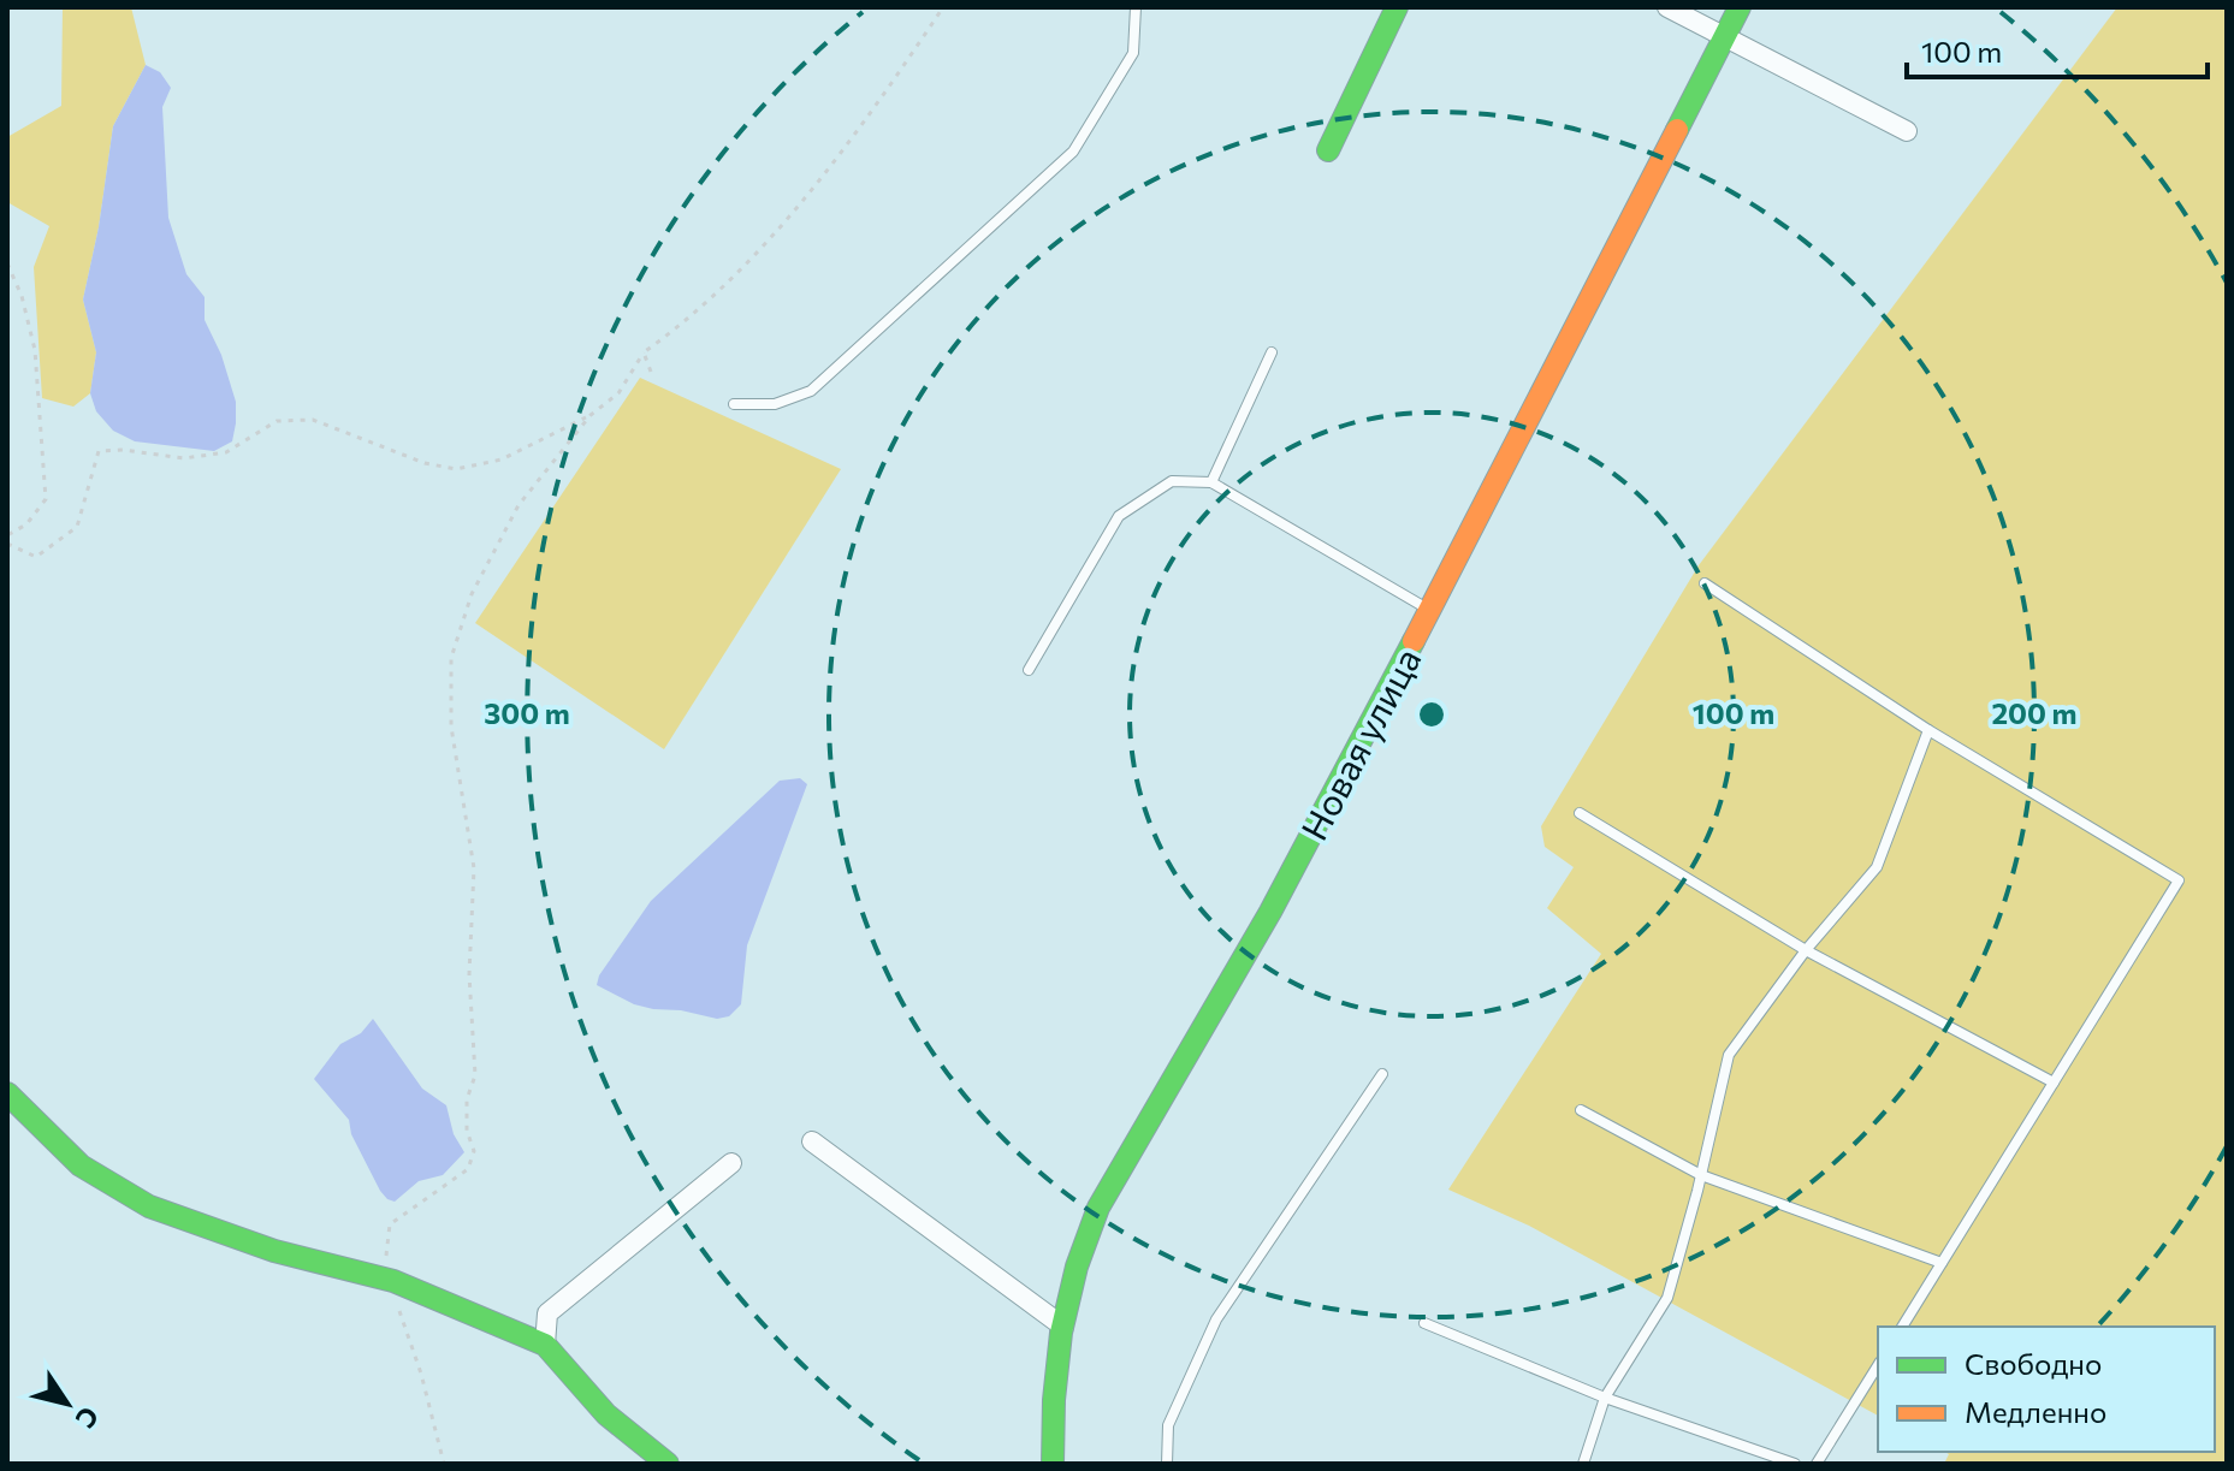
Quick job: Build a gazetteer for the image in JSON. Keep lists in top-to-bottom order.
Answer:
{
  "streets": {
    "street": ["Новая улица"]
  },
  "legend": ["Свободно", "Медленно"],
  "scale_bar": "100 m",
  "north": "bottom right",
  "rings": ["100 m", "200 m", "300 m"]
}
